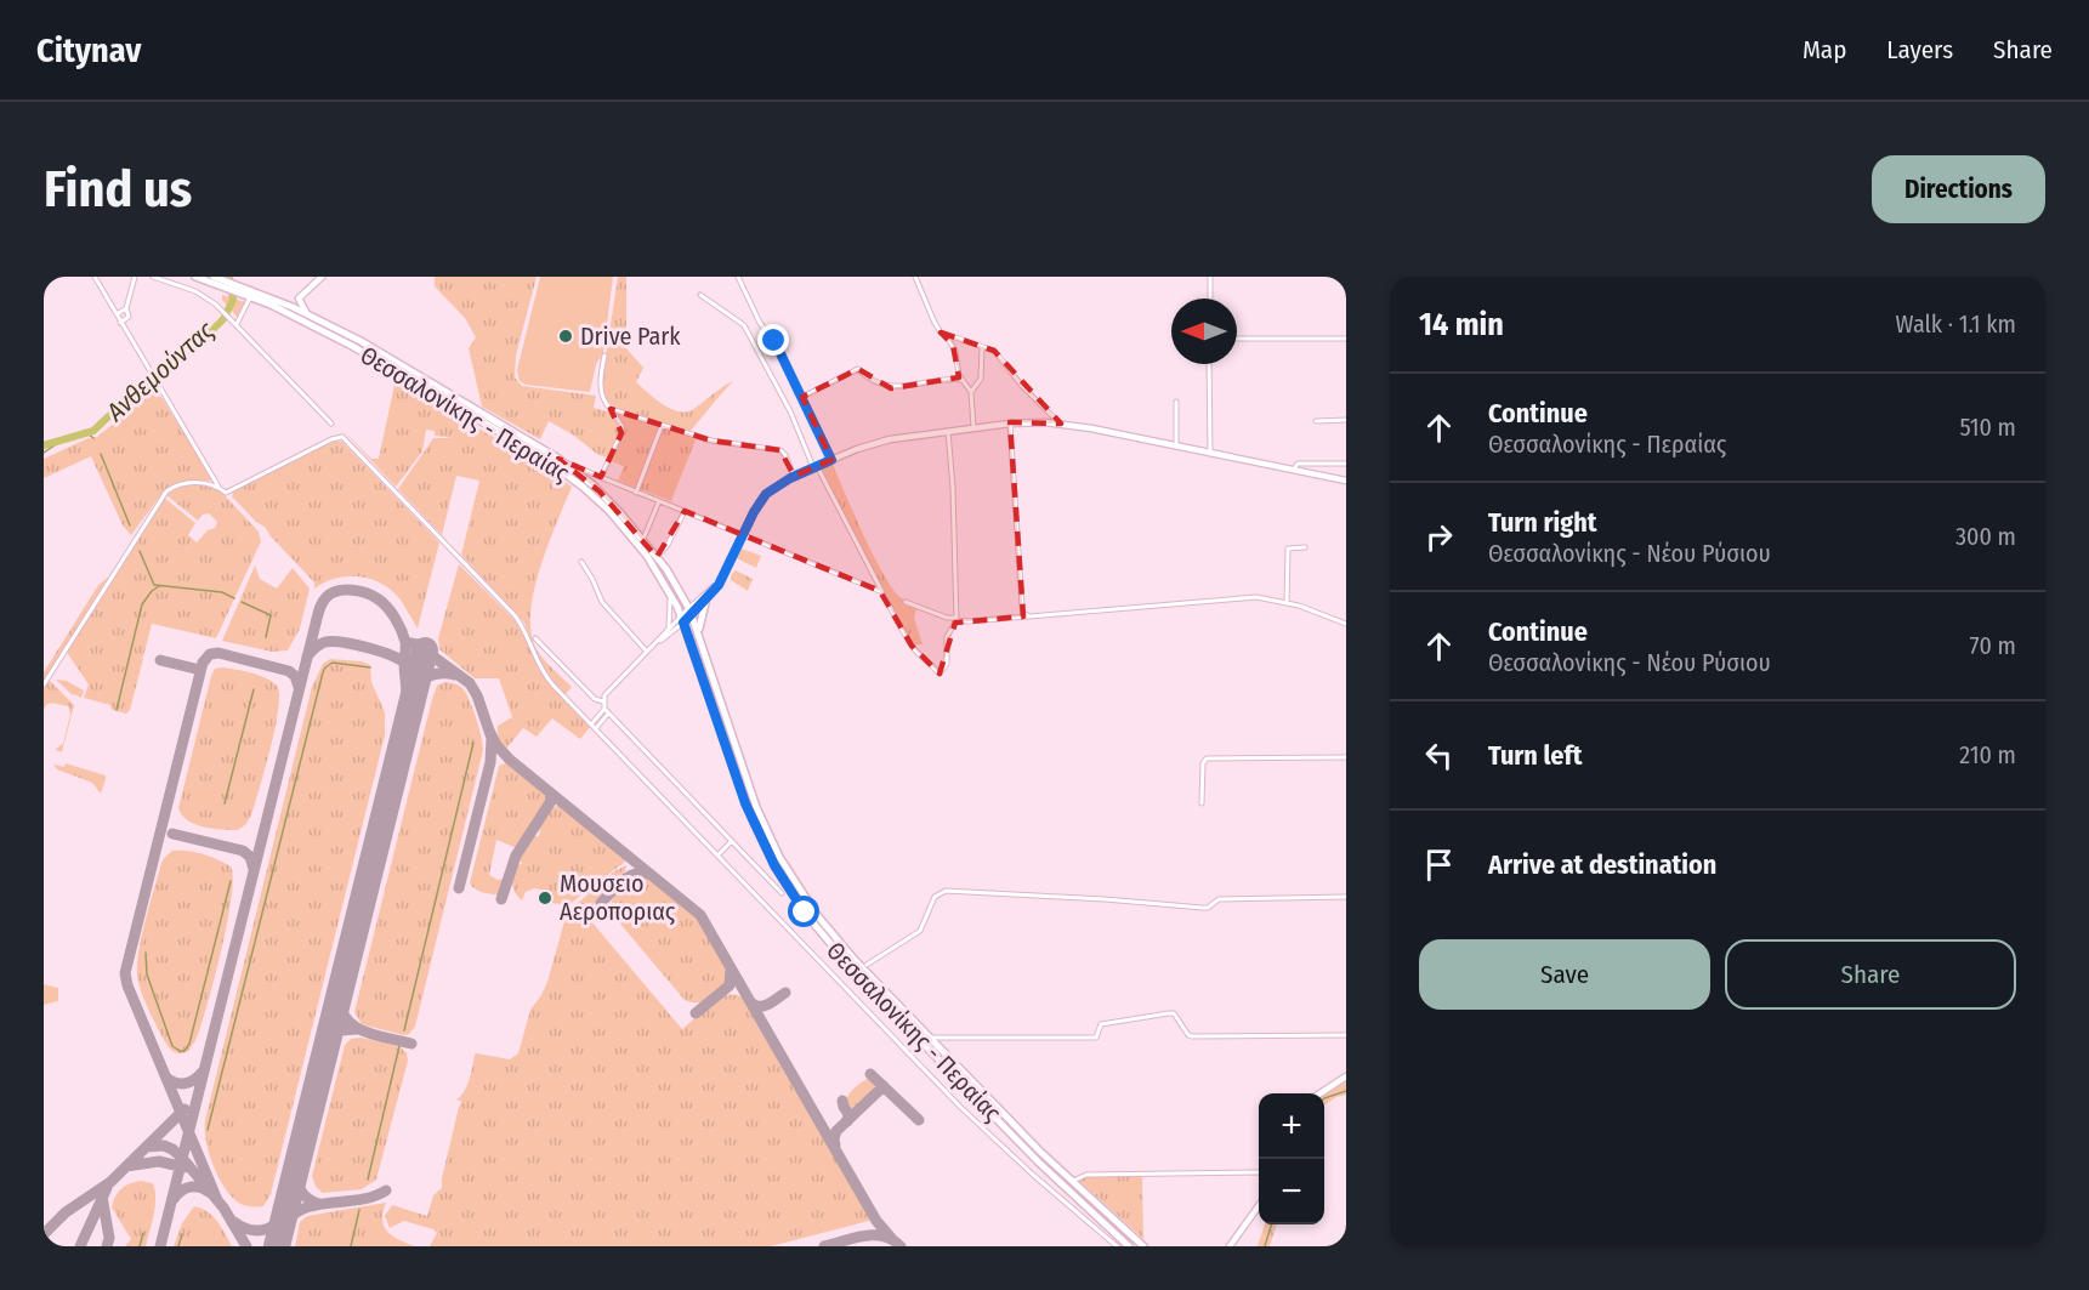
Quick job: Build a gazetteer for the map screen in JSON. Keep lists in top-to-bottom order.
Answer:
{
  "streets": {
    "main road": ["Θεσσαλονίκης - Περαίας"]
  },
  "water": ["Ανθεμούντας"],
  "places": ["Drive Park", "Μουσειο Αεροποριας"],
  "north": "left",
  "page": {
    "header": "Citynav",
    "nav": ["Map", "Layers", "Share"],
    "buttons": [
      "Directions",
      ["Save", "Share"]
    ],
    "title": "Find us",
    "heading": ["14 min", "Walk · 1.1 km"],
    "list": [
      ["Continue", "Θεσσαλονίκης - Περαίας", "510 m"],
      ["Turn right", "Θεσσαλονίκης - Νέου Ρύσιου", "300 m"],
      ["Continue", "Θεσσαλονίκης - Νέου Ρύσιου", "70 m"],
      ["Turn left", "210 m"],
      "Arrive at destination"
    ],
    "map_buttons": ["+", "−"]
  }
}
